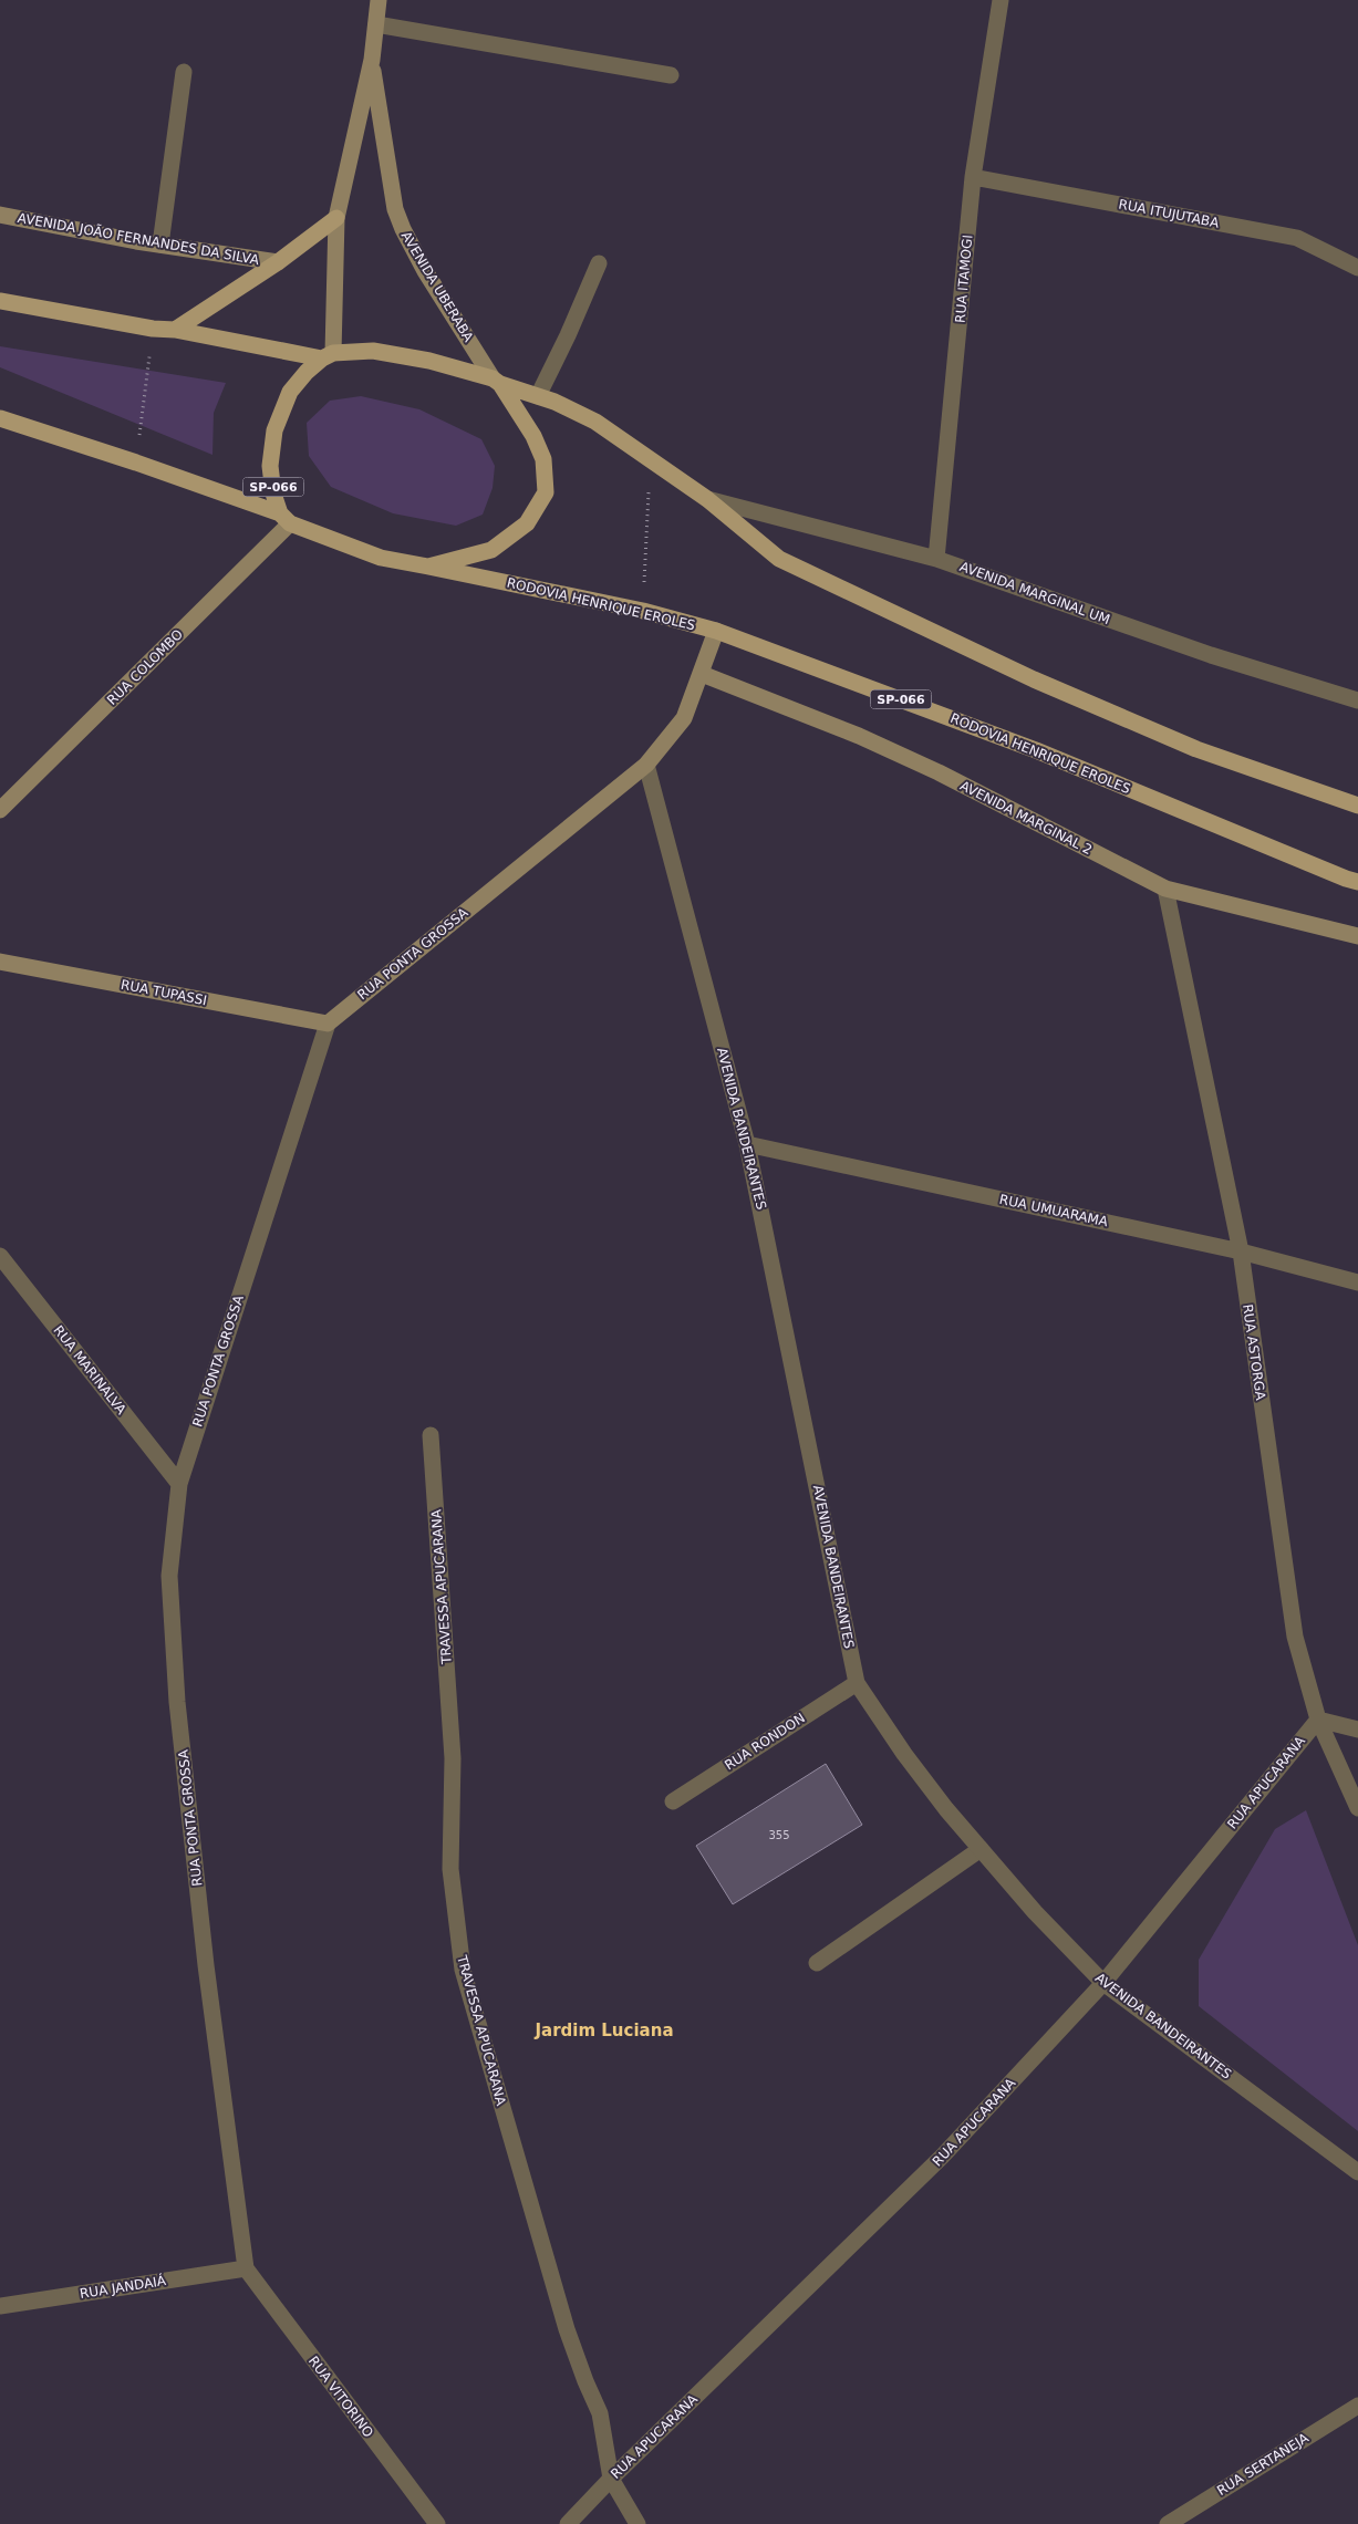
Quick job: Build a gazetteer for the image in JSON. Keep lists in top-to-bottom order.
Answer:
{
  "streets": {
    "main road": ["SP-066", "RODOVIA HENRIQUE EROLES"],
    "street": [
      "RUA ITUJUTABA",
      "AVENIDA JOÃO FERNANDES DA SILVA",
      "RUA ITAMOGI",
      "AVENIDA UBERABA",
      "AVENIDA MARGINAL UM",
      "RUA COLOMBO",
      "AVENIDA MARGINAL 2",
      "RUA PONTA GROSSA",
      "RUA TUPASSI",
      "AVENIDA BANDEIRANTES",
      "RUA UMUARAMA",
      "RUA ASTORGA",
      "RUA MARINALVA",
      "TRAVESSA APUCARANA",
      "RUA RONDON",
      "RUA APUCARANA",
      "RUA JANDAIÁ",
      "RUA VITORINO",
      "RUA SERTANEJA"
    ]
  },
  "crossings": [
    ["RUA ITUJUTABA", "RUA ITAMOGI"],
    ["RUA ITAMOGI", "AVENIDA MARGINAL UM"],
    ["AVENIDA UBERABA", "SP-066"],
    ["SP-066", "RODOVIA HENRIQUE EROLES"],
    ["SP-066", "RUA COLOMBO"],
    ["RODOVIA HENRIQUE EROLES", "RUA PONTA GROSSA"],
    ["AVENIDA MARGINAL 2", "RUA PONTA GROSSA"],
    ["AVENIDA MARGINAL 2", "RUA ASTORGA"],
    ["RUA PONTA GROSSA", "RUA TUPASSI"],
    ["RUA PONTA GROSSA", "AVENIDA BANDEIRANTES"],
    ["RUA PONTA GROSSA", "RUA MARINALVA"],
    ["RUA PONTA GROSSA", "RUA JANDAIÁ"],
    ["RUA PONTA GROSSA", "RUA VITORINO"],
    ["AVENIDA BANDEIRANTES", "RUA UMUARAMA"],
    ["AVENIDA BANDEIRANTES", "RUA RONDON"],
    ["AVENIDA BANDEIRANTES", "RUA APUCARANA"],
    ["RUA UMUARAMA", "RUA ASTORGA"],
    ["RUA ASTORGA", "RUA APUCARANA"],
    ["TRAVESSA APUCARANA", "RUA APUCARANA"],
    ["RUA JANDAIÁ", "RUA VITORINO"]
  ],
  "districts": ["Jardim Luciana"],
  "house_numbers": ["355"]
}
